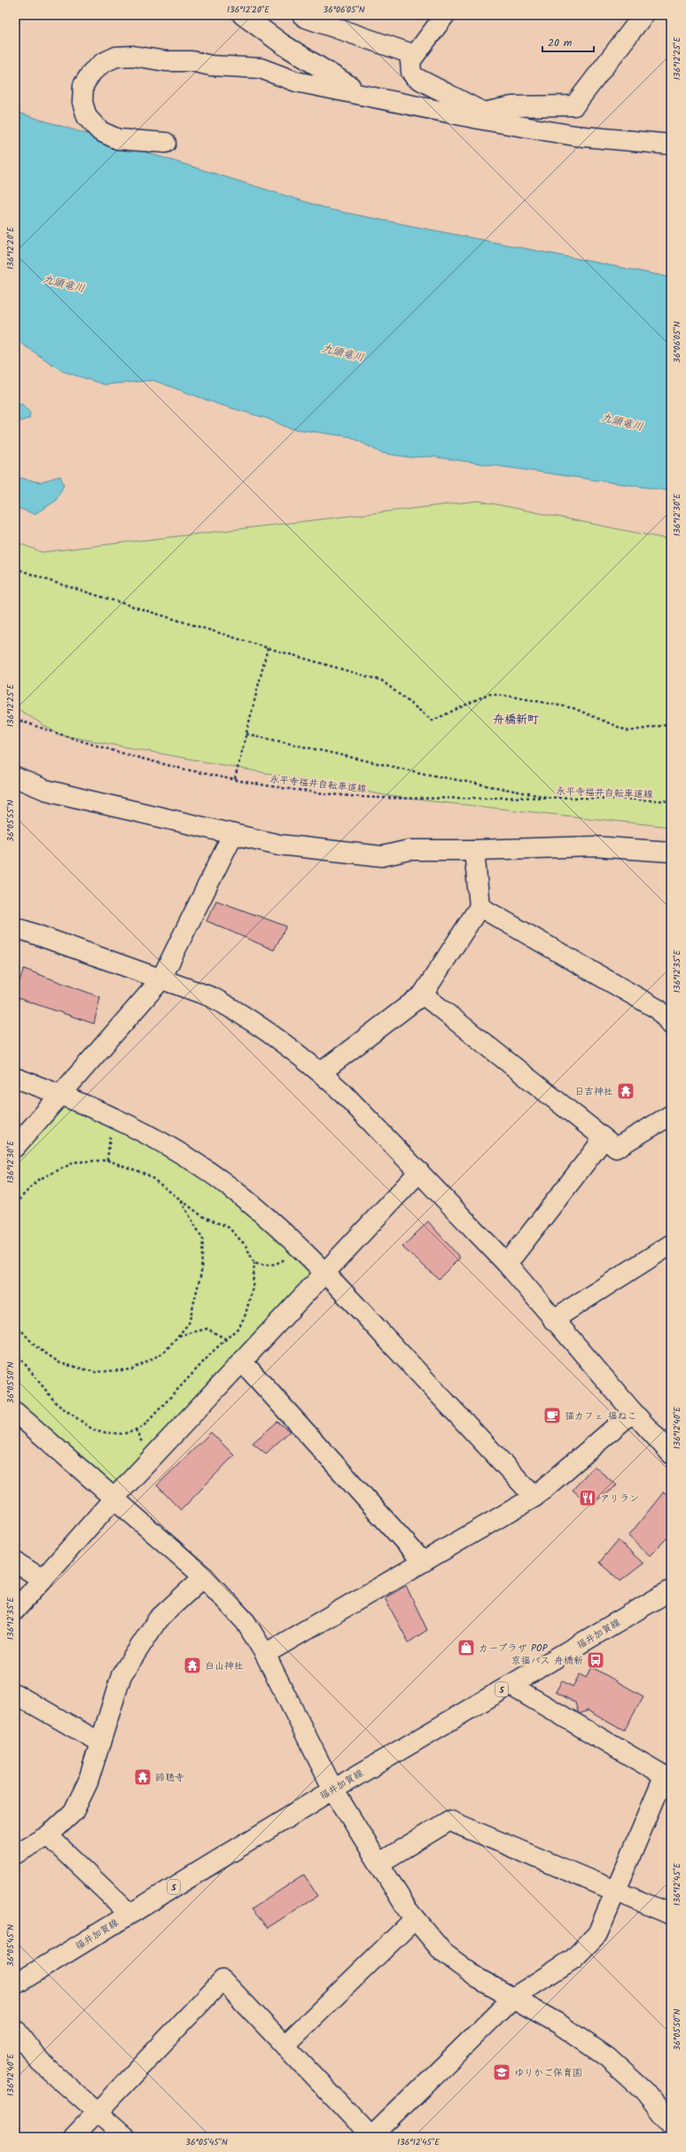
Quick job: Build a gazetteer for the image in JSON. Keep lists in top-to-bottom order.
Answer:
{
  "streets": {
    "street": ["福井加賀線", "5"],
    "path": ["永平寺福井自転車道線"]
  },
  "districts": ["舟橋新町"],
  "water": ["九頭竜川"],
  "places": {
    "temple": ["日吉神社", "白山神社", "諦聴寺"],
    "cafe": ["猫カフェ 福ねこ"],
    "restaurant": ["アリラン"],
    "shop": ["カープラザ POP"],
    "bus stop": ["京福バス 舟橋新"],
    "school or university": ["ゆりかご保育園"]
  },
  "scale_bar": "20 m",
  "coordinates": [
    "136°12'20\"E",
    "36°06'05\"N",
    "136°12'25\"E",
    "136°12'30\"E",
    "36°05'55\"N",
    "136°12'35\"E",
    "36°05'50\"N",
    "136°12'40\"E",
    "136°12'45\"E",
    "36°05'45\"N"
  ]
}
